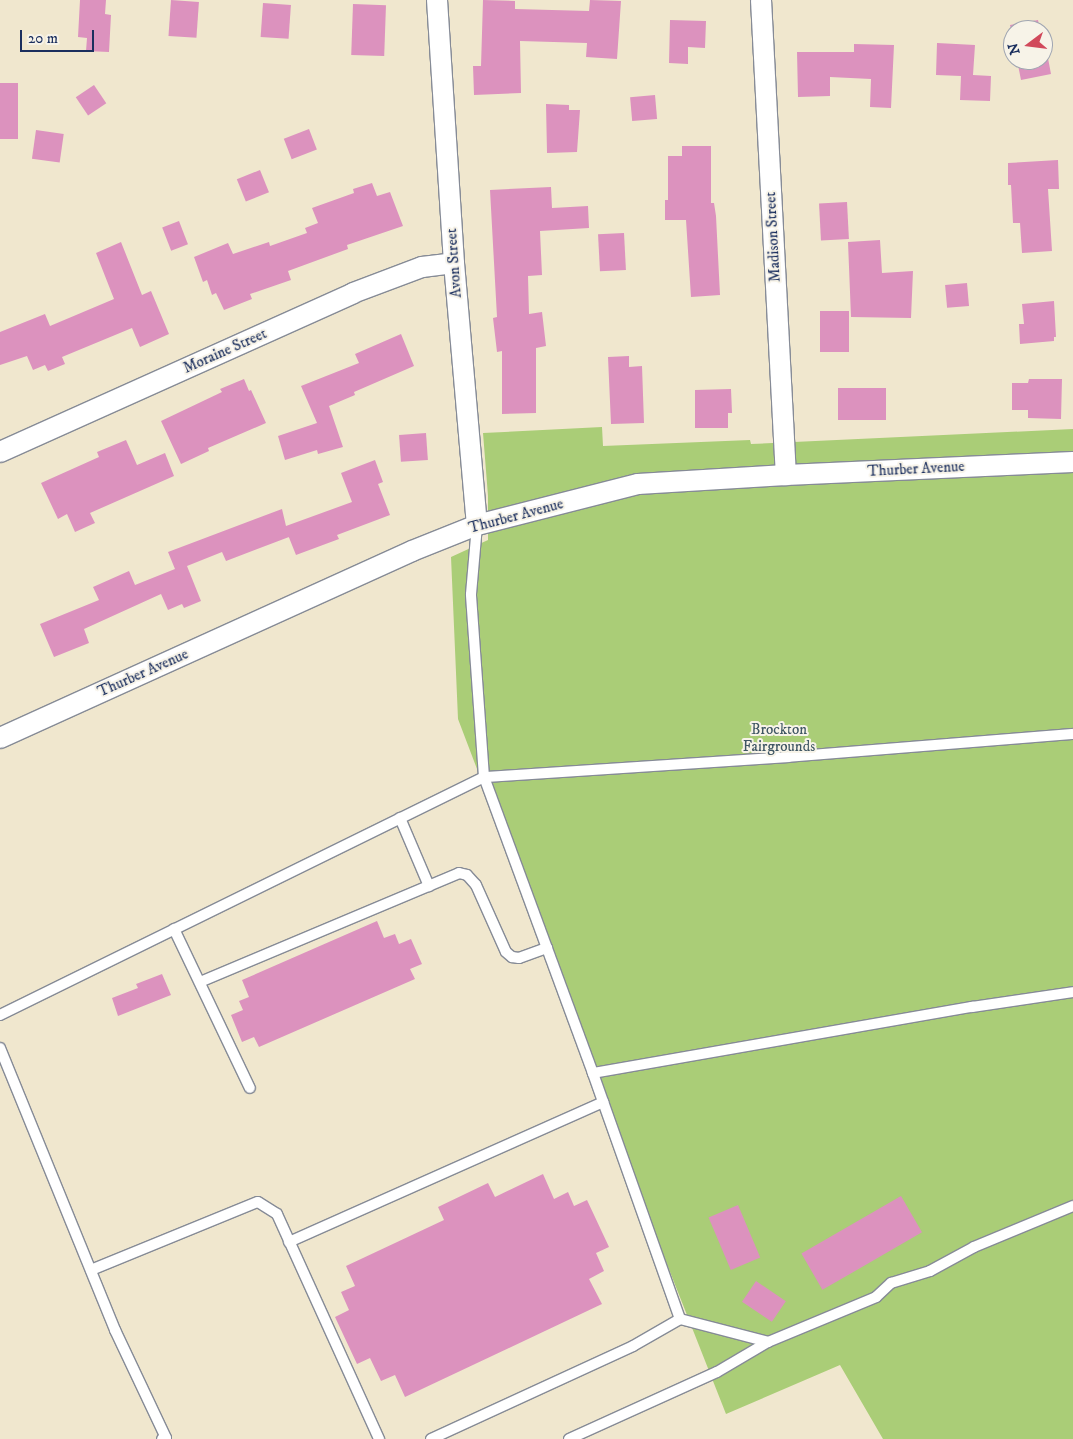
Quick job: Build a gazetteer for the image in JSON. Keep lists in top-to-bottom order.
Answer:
{
  "streets": {
    "street": [
      "Madison Street",
      "Avon Street",
      "Moraine Street",
      "Thurber Avenue"
    ]
  },
  "crossings": [
    ["Madison Street", "Thurber Avenue"],
    ["Avon Street", "Moraine Street"],
    ["Avon Street", "Thurber Avenue"]
  ],
  "parks": ["Brockton Fairgrounds"],
  "scale_bar": "20 m",
  "north": "left"
}
